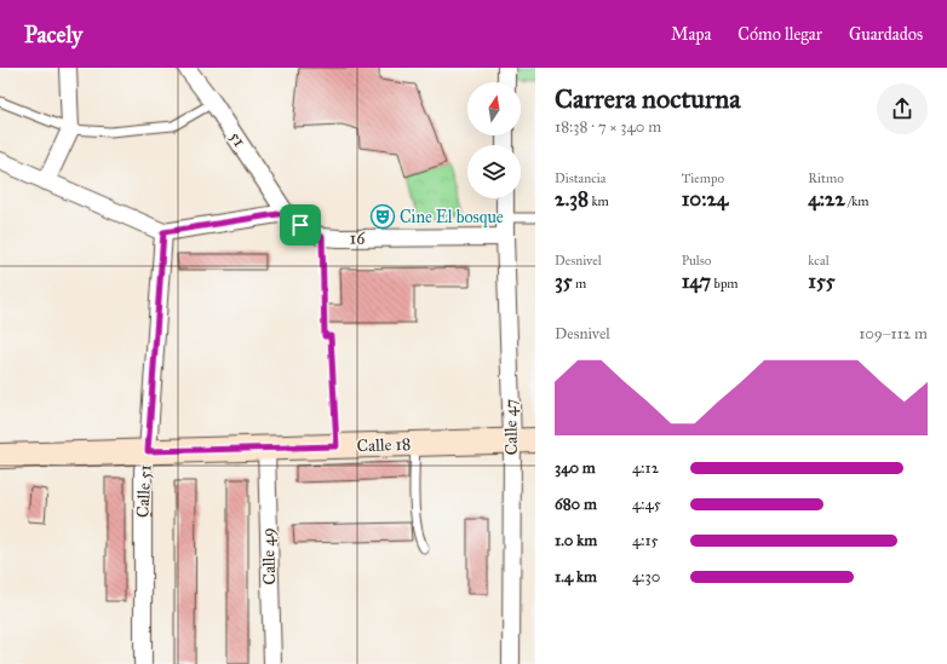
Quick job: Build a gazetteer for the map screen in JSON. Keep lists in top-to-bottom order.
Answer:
{
  "streets": {
    "street": [
      "51",
      "16",
      "Calle 47",
      "Calle 18",
      "Calle 51",
      "Calle 49"
    ]
  },
  "crossings": [
    ["51", "16"],
    ["16", "Calle 47"],
    ["Calle 47", "Calle 18"],
    ["Calle 18", "Calle 51"],
    ["Calle 18", "Calle 49"]
  ],
  "places": {
    "theatre": ["Cine El bosque"]
  },
  "north": "top",
  "page": {
    "header": "Pacely",
    "nav": ["Mapa", "Cómo llegar", "Guardados"],
    "heading": ["Carrera nocturna", "18:38 · 7 × 340 m"],
    "stats": [
      ["Distancia", "2.38 km"],
      ["Tiempo", "10:24"],
      ["Ritmo", "4:22 /km"],
      ["Desnivel", "35 m"],
      ["Pulso", "147 bpm"],
      ["kcal", "155"]
    ],
    "chart": ["Desnivel", "109–112 m"],
    "list": [
      {
        "name": "340 m",
        "note": "4:12"
      },
      {
        "name": "680 m",
        "note": "4:45"
      },
      {
        "name": "1.0 km",
        "note": "4:15"
      },
      {
        "name": "1.4 km",
        "note": "4:30"
      }
    ]
  }
}
